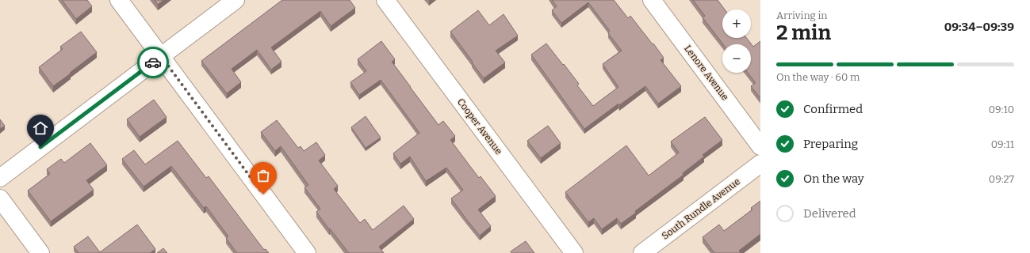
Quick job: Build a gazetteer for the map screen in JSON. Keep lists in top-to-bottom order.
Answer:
{
  "streets": {
    "street": ["Lenore Avenue", "Cooper Avenue", "South Rundle Avenue"]
  },
  "page": {
    "heading": ["2 min", "Arriving in", "09:34–09:39"],
    "map_buttons": ["+", "−"],
    "bar": "On the way · 60 m",
    "list": [
      ["Confirmed", "09:10"],
      ["Preparing", "09:11"],
      ["On the way", "09:27"],
      "Delivered"
    ]
  }
}
